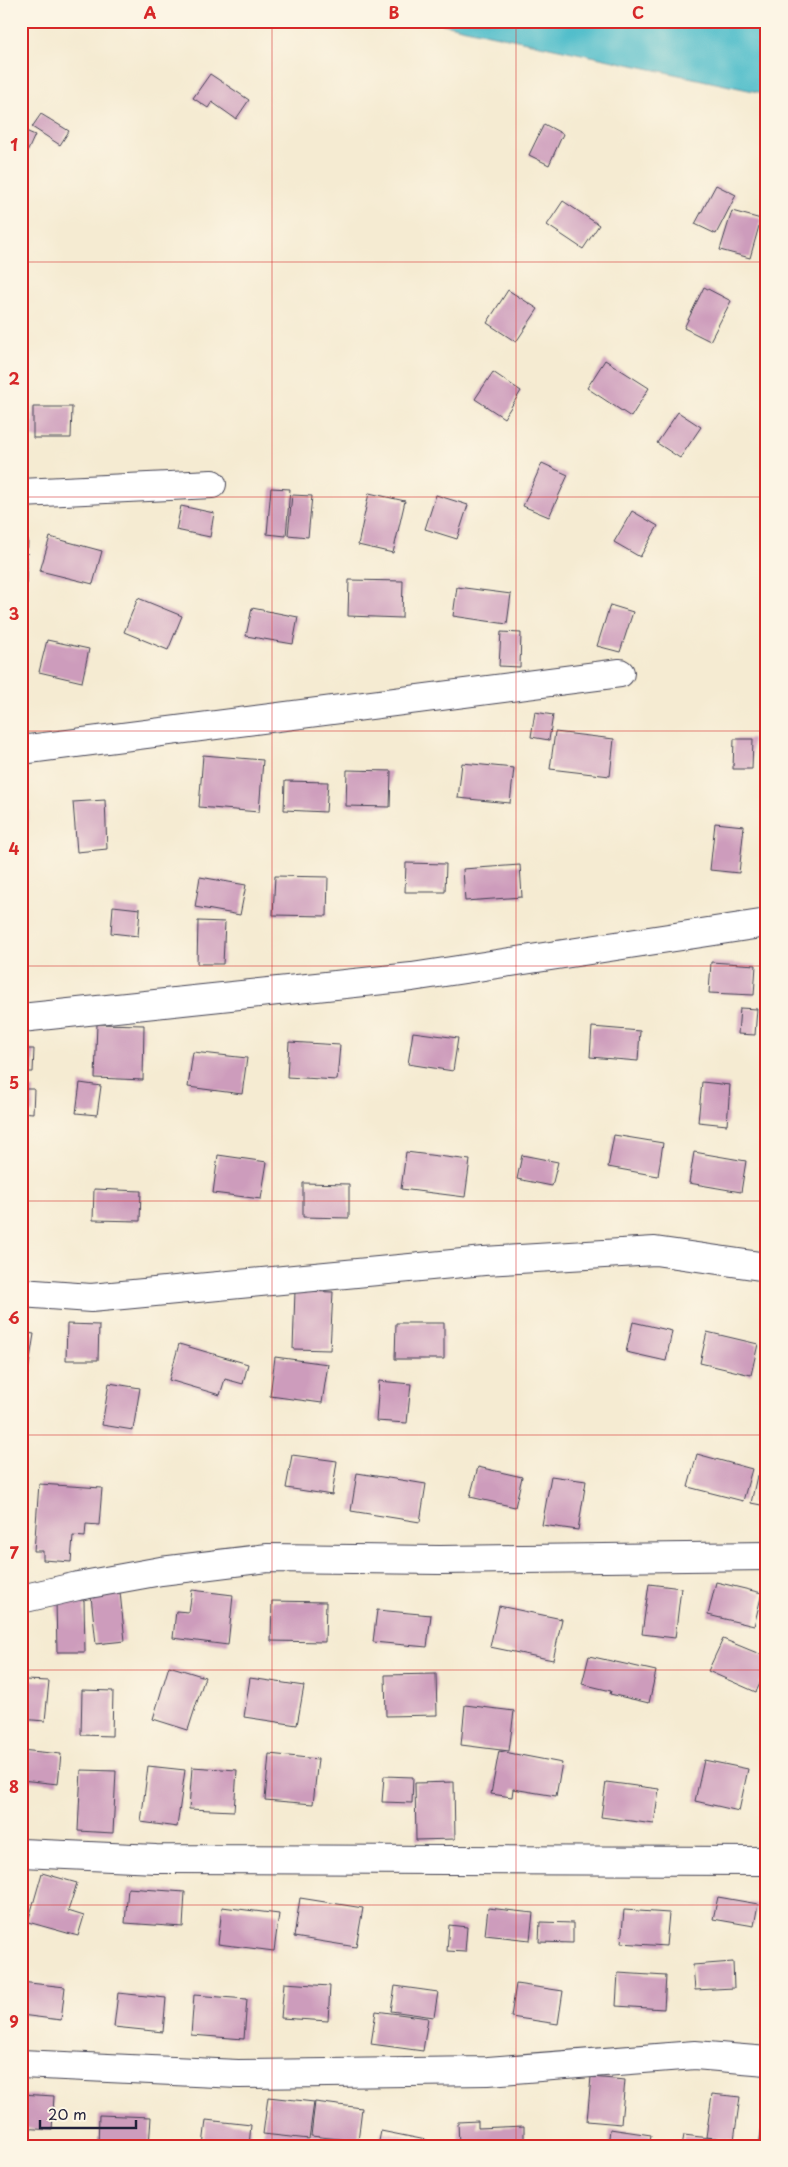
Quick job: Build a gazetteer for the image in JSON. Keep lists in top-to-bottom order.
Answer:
{
  "scale_bar": "20 m",
  "grid": {
    "columns": ["A", "B", "C"],
    "rows": [
      "1",
      "2",
      "3",
      "4",
      "5",
      "6",
      "7",
      "8",
      "9"
    ]
  }
}
